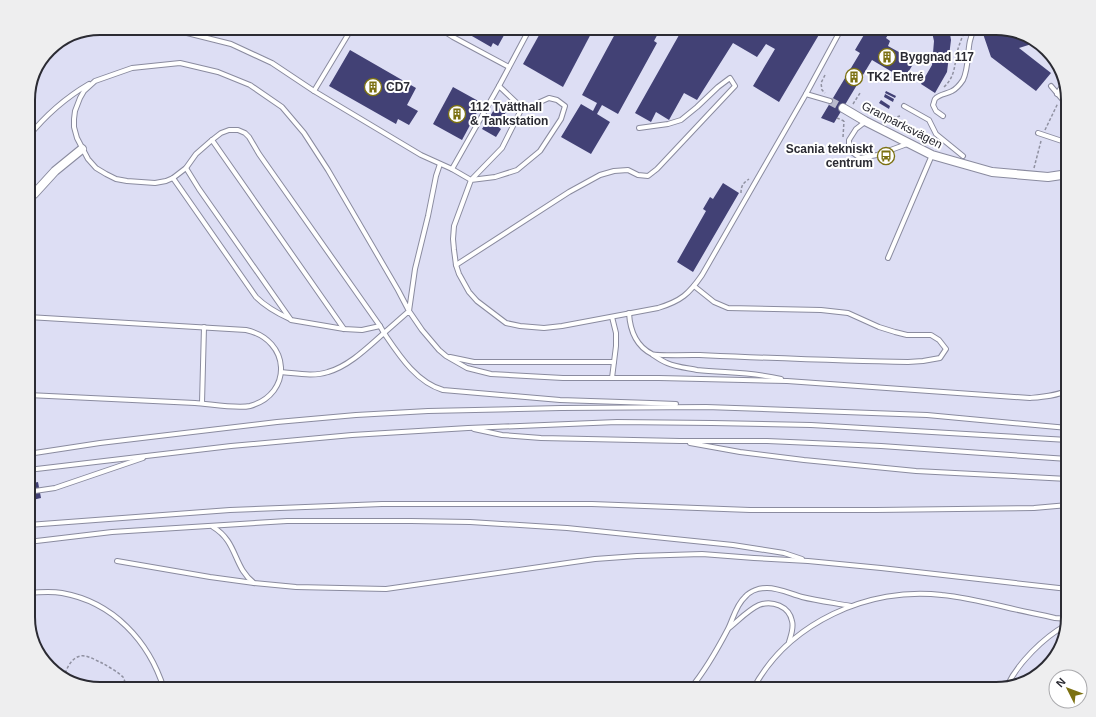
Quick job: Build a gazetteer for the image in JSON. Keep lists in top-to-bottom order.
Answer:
{
  "streets": {
    "street": ["Granparksvägen"]
  },
  "places": {
    "building": [
      "Byggnad 117",
      "TK2 Entré",
      "CD7",
      "112 Tvätthall & Tankstation"
    ],
    "bus stop": ["Scania tekniskt centrum"]
  },
  "north": "top left"
}
